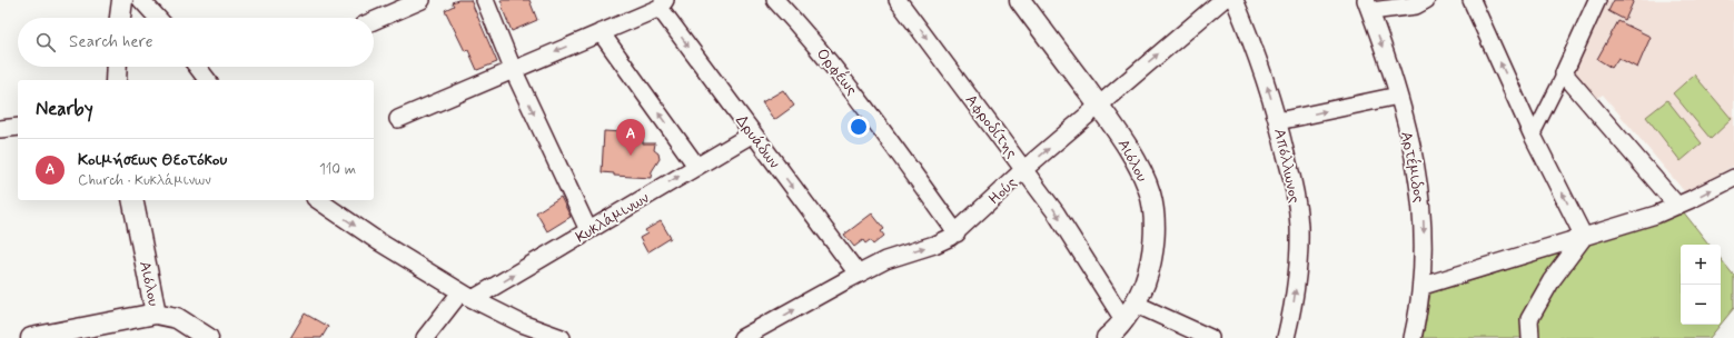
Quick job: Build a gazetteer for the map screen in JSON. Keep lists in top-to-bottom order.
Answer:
{
  "streets": {
    "street": [
      "Ορφέως",
      "Αφροδίτης",
      "Δρυάδων",
      "Αιόλου",
      "Απόλλωνος",
      "Αρτέμιδος",
      "Ηούς",
      "Κυκλάμινων"
    ]
  },
  "crossings": [
    ["Ορφέως", "Ηούς"],
    ["Αφροδίτης", "Αιόλου"],
    ["Αφροδίτης", "Ηούς"],
    ["Δρυάδων", "Ηούς"],
    ["Δρυάδων", "Κυκλάμινων"],
    ["Αιόλου", "Ηούς"]
  ],
  "one_way": [
    "Αφροδίτης",
    "Απόλλωνος",
    "Ηούς",
    "Κυκλάμινων"
  ],
  "page": {
    "search": "Search here",
    "heading": "Nearby",
    "pins": "A",
    "list": [
      {
        "mark": "A",
        "name": "Κοιμήσεως Θεοτόκου",
        "note": "Church · Κυκλάμινων",
        "value": "110 m"
      }
    ],
    "map_buttons": ["+", "−"]
  }
}
